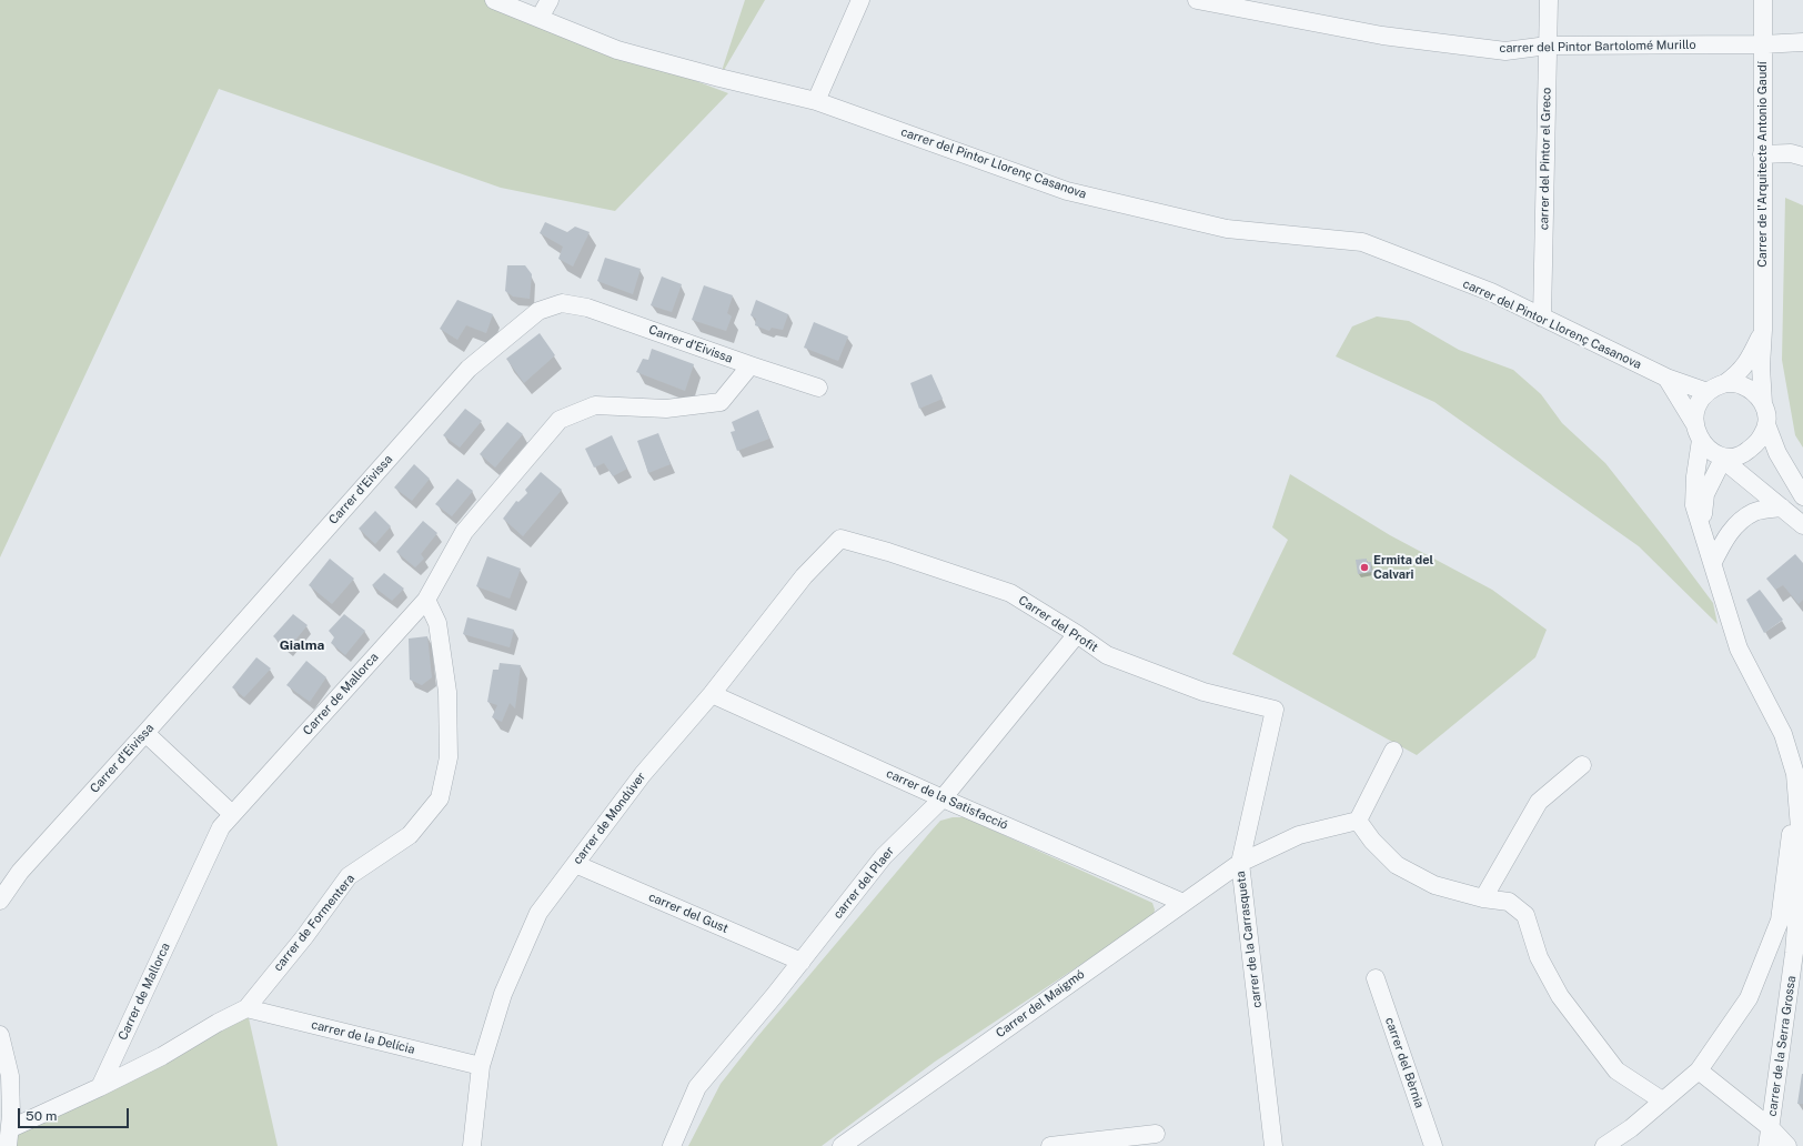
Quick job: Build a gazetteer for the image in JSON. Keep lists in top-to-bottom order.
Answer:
{
  "streets": {
    "street": [
      "carrer del Pintor Bartolomé Murillo",
      "carrer del Pintor el Greco",
      "carrer del Pintor Llorenç Casanova",
      "Carrer de l'Arquitecte Antonio Gaudí",
      "Carrer d'Eivissa",
      "Carrer del Profit",
      "Carrer de Mallorca",
      "carrer de la Satisfacció",
      "carrer de Mondúver",
      "carrer del Plaer",
      "carrer del Gust",
      "carrer de Formentera",
      "carrer de la Carrasqueta",
      "Carrer del Maigmó",
      "carrer de la Delícia",
      "carrer de la Serra Grossa",
      "carrer del Bèrnia"
    ]
  },
  "crossings": [
    ["carrer del Pintor Bartolomé Murillo", "carrer del Pintor el Greco"],
    ["carrer del Pintor Bartolomé Murillo", "Carrer de l'Arquitecte Antonio Gaudí"],
    ["carrer del Pintor el Greco", "carrer del Pintor Llorenç Casanova"],
    ["carrer del Pintor Llorenç Casanova", "Carrer de l'Arquitecte Antonio Gaudí"],
    ["carrer del Pintor Llorenç Casanova", "carrer de la Serra Grossa"],
    ["Carrer de l'Arquitecte Antonio Gaudí", "carrer de la Serra Grossa"],
    ["Carrer d'Eivissa", "Carrer de Mallorca"],
    ["Carrer del Profit", "carrer de Mondúver"],
    ["Carrer del Profit", "carrer del Plaer"],
    ["Carrer del Profit", "carrer de la Carrasqueta"],
    ["Carrer de Mallorca", "carrer de Formentera"],
    ["carrer de la Satisfacció", "carrer de Mondúver"],
    ["carrer de la Satisfacció", "carrer del Plaer"],
    ["carrer de la Satisfacció", "Carrer del Maigmó"],
    ["carrer de Mondúver", "carrer del Gust"],
    ["carrer de Mondúver", "carrer de la Delícia"],
    ["carrer del Plaer", "carrer del Gust"],
    ["carrer de Formentera", "carrer de la Delícia"],
    ["carrer de la Carrasqueta", "Carrer del Maigmó"]
  ],
  "districts": ["Gialma"],
  "places": ["Ermita del Calvari"],
  "scale_bar": "50 m"
}
